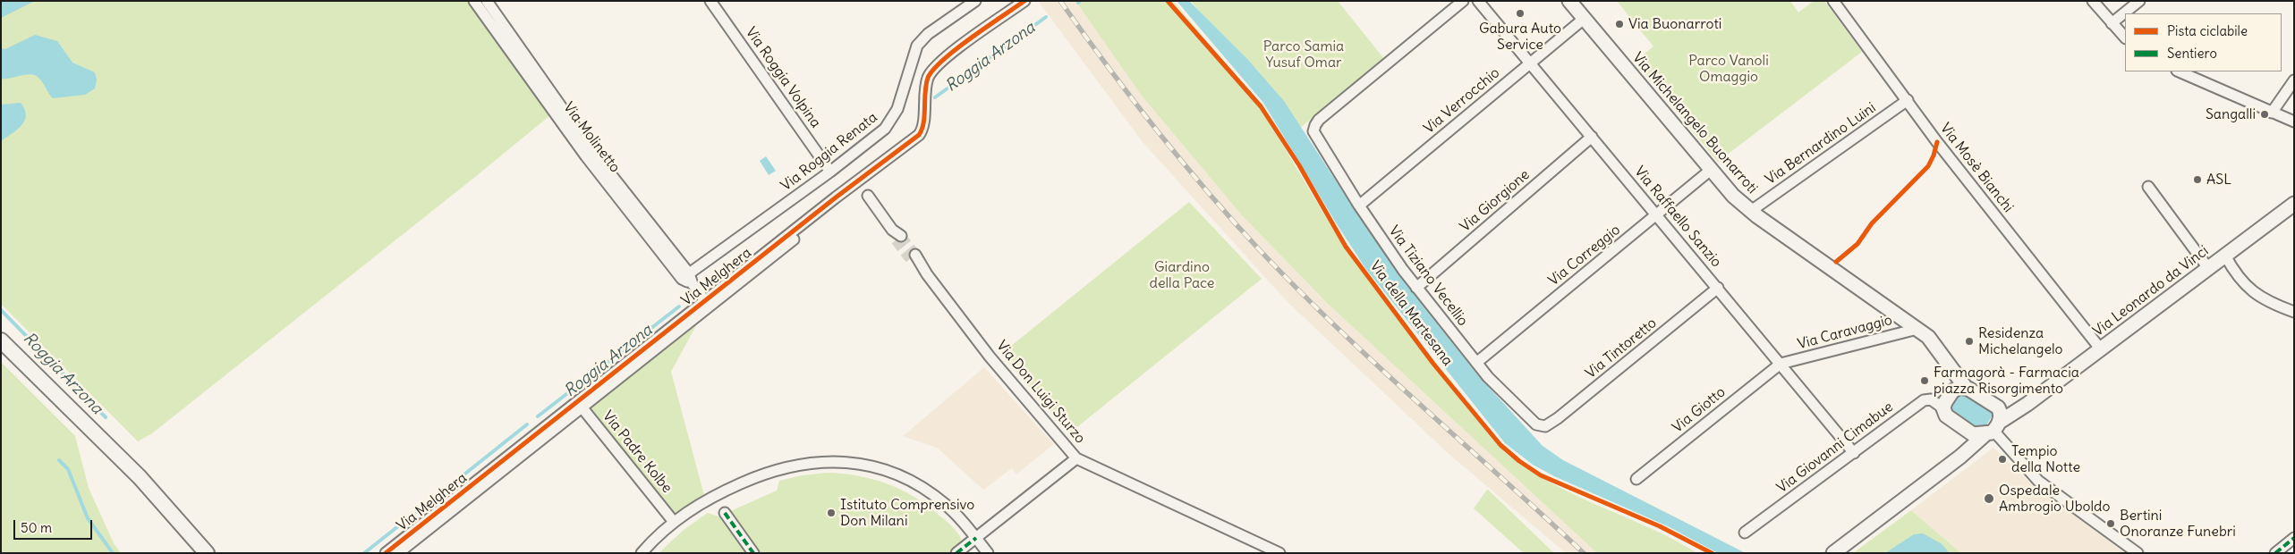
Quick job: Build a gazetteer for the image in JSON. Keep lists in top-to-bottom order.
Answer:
{
  "streets": {
    "street": [
      "Via Roggia Volpina",
      "Via Verrocchio",
      "Via Michelangelo Buonarroti",
      "Via Molinetto",
      "Via Bernardino Luini",
      "Via Roggia Renata",
      "Via Mosè Bianchi",
      "Via Giorgione",
      "Via Raffaello Sanzio",
      "Via Correggio",
      "Via Tiziano Vecellio",
      "Via Melghera",
      "Via Leonardo da Vinci",
      "Via Caravaggio",
      "Via Tintoretto",
      "Via Don Luigi Sturzo",
      "Via Giotto",
      "Via Giovanni Cimabue",
      "Via Padre Kolbe"
    ],
    "cycle path": ["Via della Martesana"]
  },
  "crossings": [
    ["Via Roggia Volpina", "Via Roggia Renata"],
    ["Via Verrocchio", "Via Michelangelo Buonarroti"],
    ["Via Verrocchio", "Via Raffaello Sanzio"],
    ["Via Verrocchio", "Via Tiziano Vecellio"],
    ["Via Michelangelo Buonarroti", "Via Bernardino Luini"],
    ["Via Michelangelo Buonarroti", "Via Correggio"],
    ["Via Michelangelo Buonarroti", "Via Caravaggio"],
    ["Via Molinetto", "Via Roggia Renata"],
    ["Via Molinetto", "Via Melghera"],
    ["Via Bernardino Luini", "Via Mosè Bianchi"],
    ["Via Mosè Bianchi", "Via Leonardo da Vinci"],
    ["Via Giorgione", "Via Raffaello Sanzio"],
    ["Via Giorgione", "Via Tiziano Vecellio"],
    ["Via Raffaello Sanzio", "Via Correggio"],
    ["Via Raffaello Sanzio", "Via Caravaggio"],
    ["Via Raffaello Sanzio", "Via Tintoretto"],
    ["Via Raffaello Sanzio", "Via Giotto"],
    ["Via Raffaello Sanzio", "Via Giovanni Cimabue"],
    ["Via Correggio", "Via Tiziano Vecellio"],
    ["Via Tiziano Vecellio", "Via Tintoretto"],
    ["Via Melghera", "Via Padre Kolbe"],
    ["Via Caravaggio", "Via Giotto"]
  ],
  "water": ["Roggia Arzona"],
  "parks": ["Parco Samia Yusuf Omar", "Parco Vanoli Omaggio", "Giardino della Pace"],
  "places": [
    "Gabura Auto Service",
    "Via Buonarroti",
    "Sangalli",
    "ASL",
    "Residenza Michelangelo",
    "Farmagorà - Farmacia piazza Risorgimento",
    "Tempio della Notte",
    "Ospedale Ambrogio Uboldo",
    "Istituto Comprensivo Don Milani",
    "Bertini Onoranze Funebri"
  ],
  "legend": ["Pista ciclabile", "Sentiero"],
  "scale_bar": "50 m"
}
